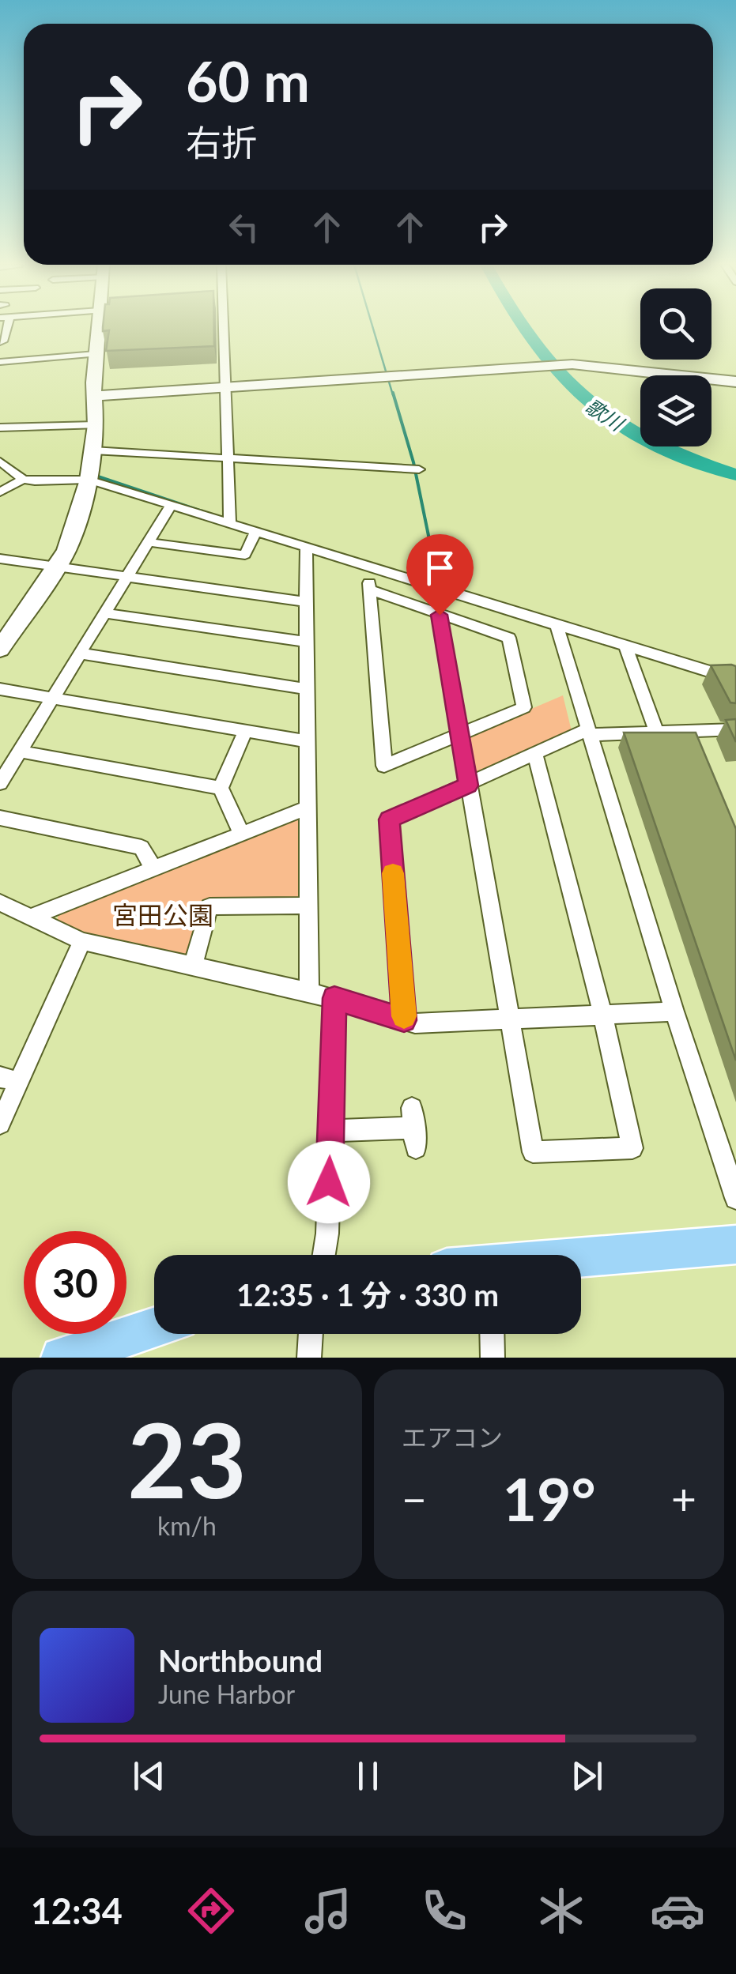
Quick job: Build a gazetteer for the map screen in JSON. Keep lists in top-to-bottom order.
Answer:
{
  "water": ["歌川"],
  "parks": ["宮田公園"],
  "page": {
    "turn": ["60 m", "右折"],
    "limit": "30",
    "trip": "12:35 · 1 分 · 330 m",
    "tile": [
      ["23", "km/h"],
      "エアコン"
    ],
    "heat": ["−", "19°", "+"],
    "song": ["Northbound", "June Harbor"],
    "tabs": "12:34"
  }
}
